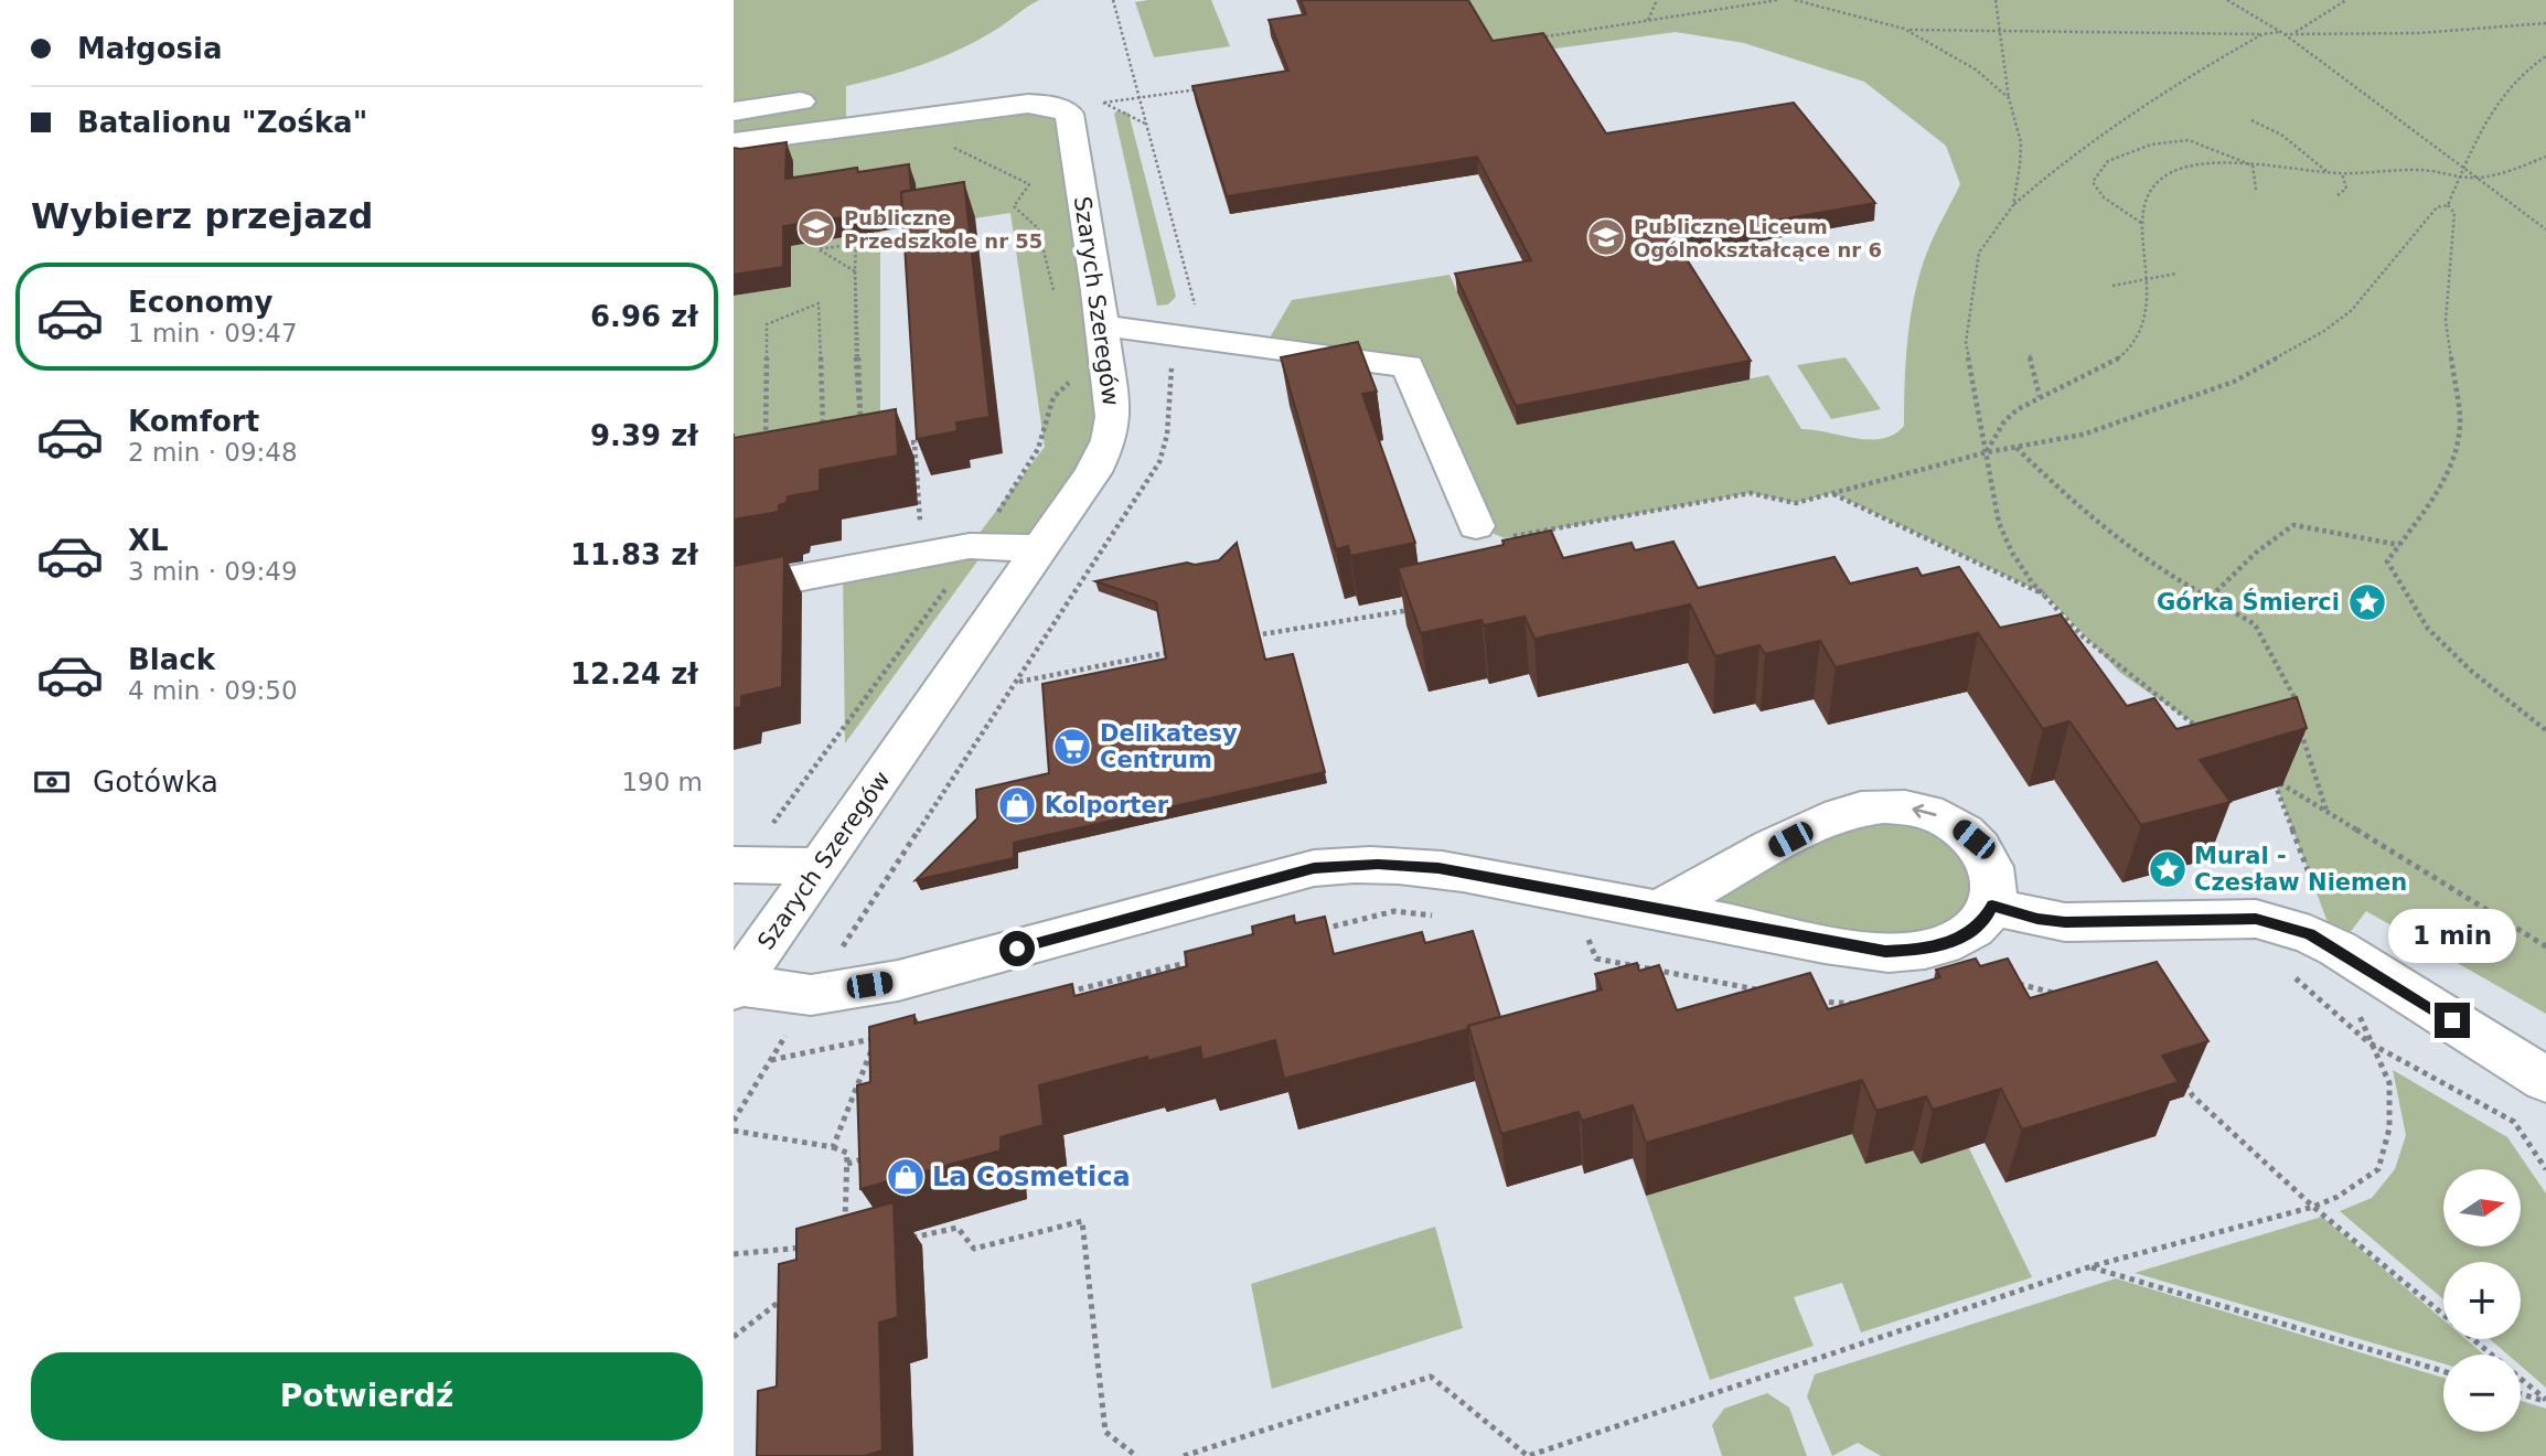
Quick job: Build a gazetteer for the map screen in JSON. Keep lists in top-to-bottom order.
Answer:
{
  "streets": {
    "street": ["Szarych Szeregów"]
  },
  "places": {
    "school or university": ["Publiczne Przedszkole nr 55", "Publiczne Liceum Ogólnokształcące nr 6"],
    "place": ["Górka Śmierci", "Mural - Czesław Niemen"],
    "supermarket": ["Delikatesy Centrum"],
    "shop": ["Kolporter", "La Cosmetica"]
  },
  "north": "right",
  "page": {
    "banner": ["Małgosia", "Batalionu \"Zośka\""],
    "heading": "Wybierz przejazd",
    "list": [
      {
        "name": "Economy",
        "note": "1 min · 09:47",
        "value": "6.96 zł"
      },
      {
        "name": "Komfort",
        "note": "2 min · 09:48",
        "value": "9.39 zł"
      },
      {
        "name": "XL",
        "note": "3 min · 09:49",
        "value": "11.83 zł"
      },
      {
        "name": "Black",
        "note": "4 min · 09:50",
        "value": "12.24 zł"
      }
    ],
    "pay": ["Gotówka", "190 m"],
    "bubble": "1 min",
    "map_buttons": ["+", "−"],
    "buttons": "Potwierdź"
  }
}
